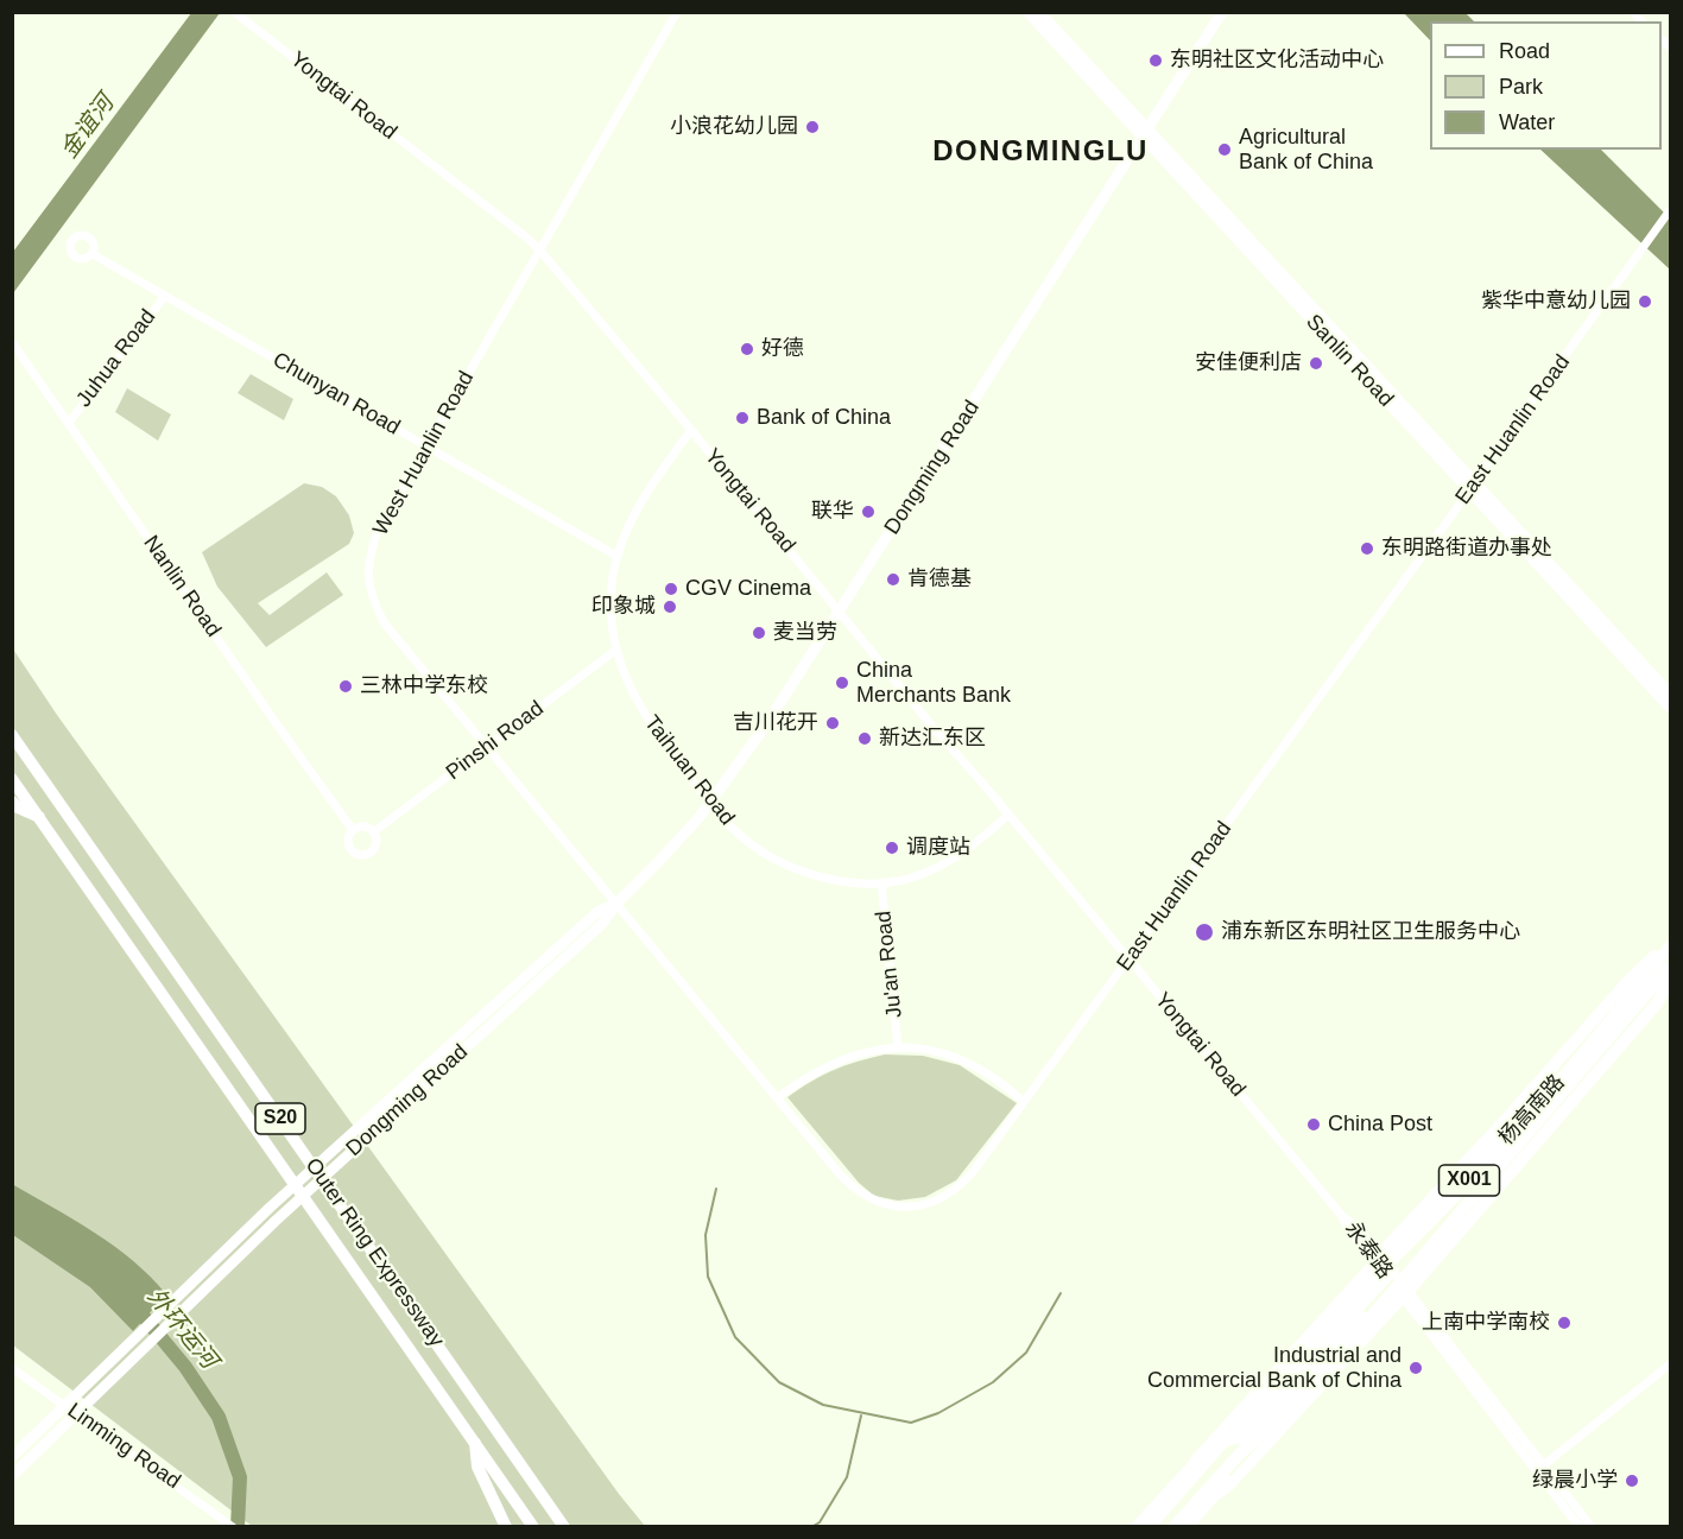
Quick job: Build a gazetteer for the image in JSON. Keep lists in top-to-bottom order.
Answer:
{
  "streets": {
    "highway": [
      "杨高南路",
      "S20",
      "X001",
      "Outer Ring Expressway"
    ],
    "main road": ["Sanlin Road", "Dongming Road"],
    "street": [
      "Yongtai Road",
      "Juhua Road",
      "Chunyan Road",
      "East Huanlin Road",
      "West Huanlin Road",
      "Nanlin Road",
      "Pinshi Road",
      "Taihuan Road",
      "Ju'an Road",
      "永泰路",
      "Linming Road"
    ]
  },
  "crossings": [
    ["Yongtai Road", "East Huanlin Road"],
    ["Yongtai Road", "West Huanlin Road"],
    ["Yongtai Road", "Dongming Road"],
    ["Yongtai Road", "Taihuan Road"],
    ["Yongtai Road", "永泰路"],
    ["Juhua Road", "Chunyan Road"],
    ["Juhua Road", "Nanlin Road"],
    ["Sanlin Road", "East Huanlin Road"],
    ["Sanlin Road", "Dongming Road"],
    ["Chunyan Road", "West Huanlin Road"],
    ["Chunyan Road", "Taihuan Road"],
    ["East Huanlin Road", "West Huanlin Road"],
    ["East Huanlin Road", "Dongming Road"],
    ["West Huanlin Road", "Dongming Road"],
    ["West Huanlin Road", "Pinshi Road"],
    ["Dongming Road", "Taihuan Road"],
    ["Dongming Road", "Linming Road"],
    ["Nanlin Road", "Pinshi Road"],
    ["Pinshi Road", "Taihuan Road"],
    ["Taihuan Road", "Ju'an Road"],
    ["杨高南路", "X001"],
    ["X001", "永泰路"]
  ],
  "districts": ["DONGMINGLU"],
  "water": ["金谊河", "外环运河"],
  "places": [
    "东明社区文化活动中心",
    "小浪花幼儿园",
    "Agricultural Bank of China",
    "紫华中意幼儿园",
    "好德",
    "安佳便利店",
    "Bank of China",
    "联华",
    "东明路街道办事处",
    "肯德基",
    "CGV Cinema",
    "印象城",
    "麦当劳",
    "China Merchants Bank",
    "三林中学东校",
    "吉川花开",
    "新达汇东区",
    "调度站",
    "浦东新区东明社区卫生服务中心",
    "China Post",
    "上南中学南校",
    "Industrial and Commercial Bank of China",
    "绿晨小学"
  ],
  "legend": ["Road", "Park", "Water"]
}
